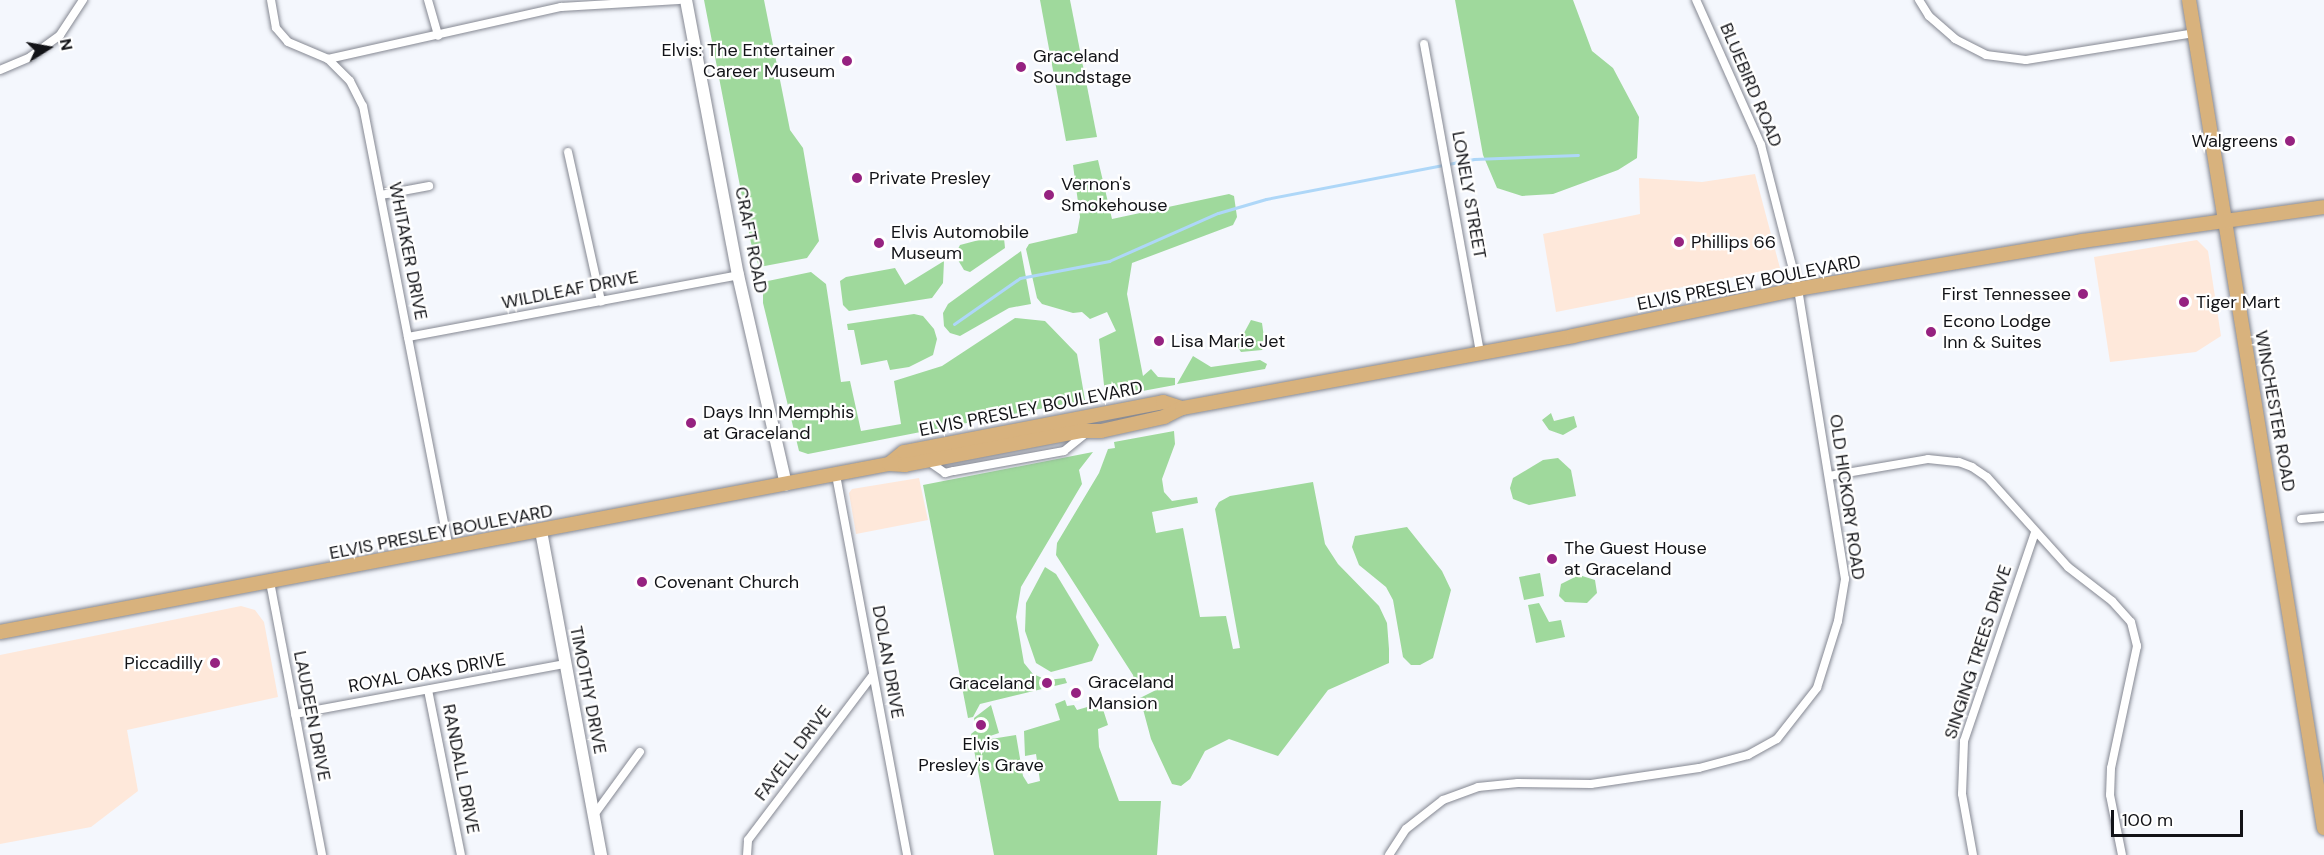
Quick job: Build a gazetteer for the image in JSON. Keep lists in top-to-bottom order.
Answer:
{
  "streets": {
    "main road": ["ELVIS PRESLEY BOULEVARD", "WINCHESTER ROAD"],
    "street": [
      "BLUEBIRD ROAD",
      "LONELY STREET",
      "CRAFT ROAD",
      "WHITAKER DRIVE",
      "WILDLEAF DRIVE",
      "OLD HICKORY ROAD",
      "SINGING TREES DRIVE",
      "DOLAN DRIVE",
      "ROYAL OAKS DRIVE",
      "TIMOTHY DRIVE",
      "LAUDEEN DRIVE",
      "FAVELL DRIVE",
      "RANDALL DRIVE"
    ]
  },
  "crossings": [
    ["BLUEBIRD ROAD", "ELVIS PRESLEY BOULEVARD"],
    ["BLUEBIRD ROAD", "OLD HICKORY ROAD"],
    ["LONELY STREET", "ELVIS PRESLEY BOULEVARD"],
    ["CRAFT ROAD", "ELVIS PRESLEY BOULEVARD"],
    ["CRAFT ROAD", "WILDLEAF DRIVE"],
    ["WHITAKER DRIVE", "ELVIS PRESLEY BOULEVARD"],
    ["WHITAKER DRIVE", "WILDLEAF DRIVE"],
    ["ELVIS PRESLEY BOULEVARD", "WINCHESTER ROAD"],
    ["ELVIS PRESLEY BOULEVARD", "OLD HICKORY ROAD"],
    ["ELVIS PRESLEY BOULEVARD", "DOLAN DRIVE"],
    ["ELVIS PRESLEY BOULEVARD", "TIMOTHY DRIVE"],
    ["ELVIS PRESLEY BOULEVARD", "LAUDEEN DRIVE"],
    ["DOLAN DRIVE", "FAVELL DRIVE"],
    ["ROYAL OAKS DRIVE", "TIMOTHY DRIVE"],
    ["ROYAL OAKS DRIVE", "LAUDEEN DRIVE"],
    ["ROYAL OAKS DRIVE", "RANDALL DRIVE"]
  ],
  "places": [
    "Elvis: The Entertainer Career Museum",
    "Graceland Soundstage",
    "Walgreens",
    "Private Presley",
    "Vernon's Smokehouse",
    "Phillips 66",
    "Elvis Automobile Museum",
    "First Tennessee",
    "Tiger Mart",
    "Econo Lodge Inn & Suites",
    "Lisa Marie Jet",
    "Days Inn Memphis at Graceland",
    "The Guest House at Graceland",
    "Covenant Church",
    "Piccadilly",
    "Graceland",
    "Graceland Mansion",
    "Elvis Presley's Grave"
  ],
  "scale_bar": "100 m",
  "north": "right"
}
